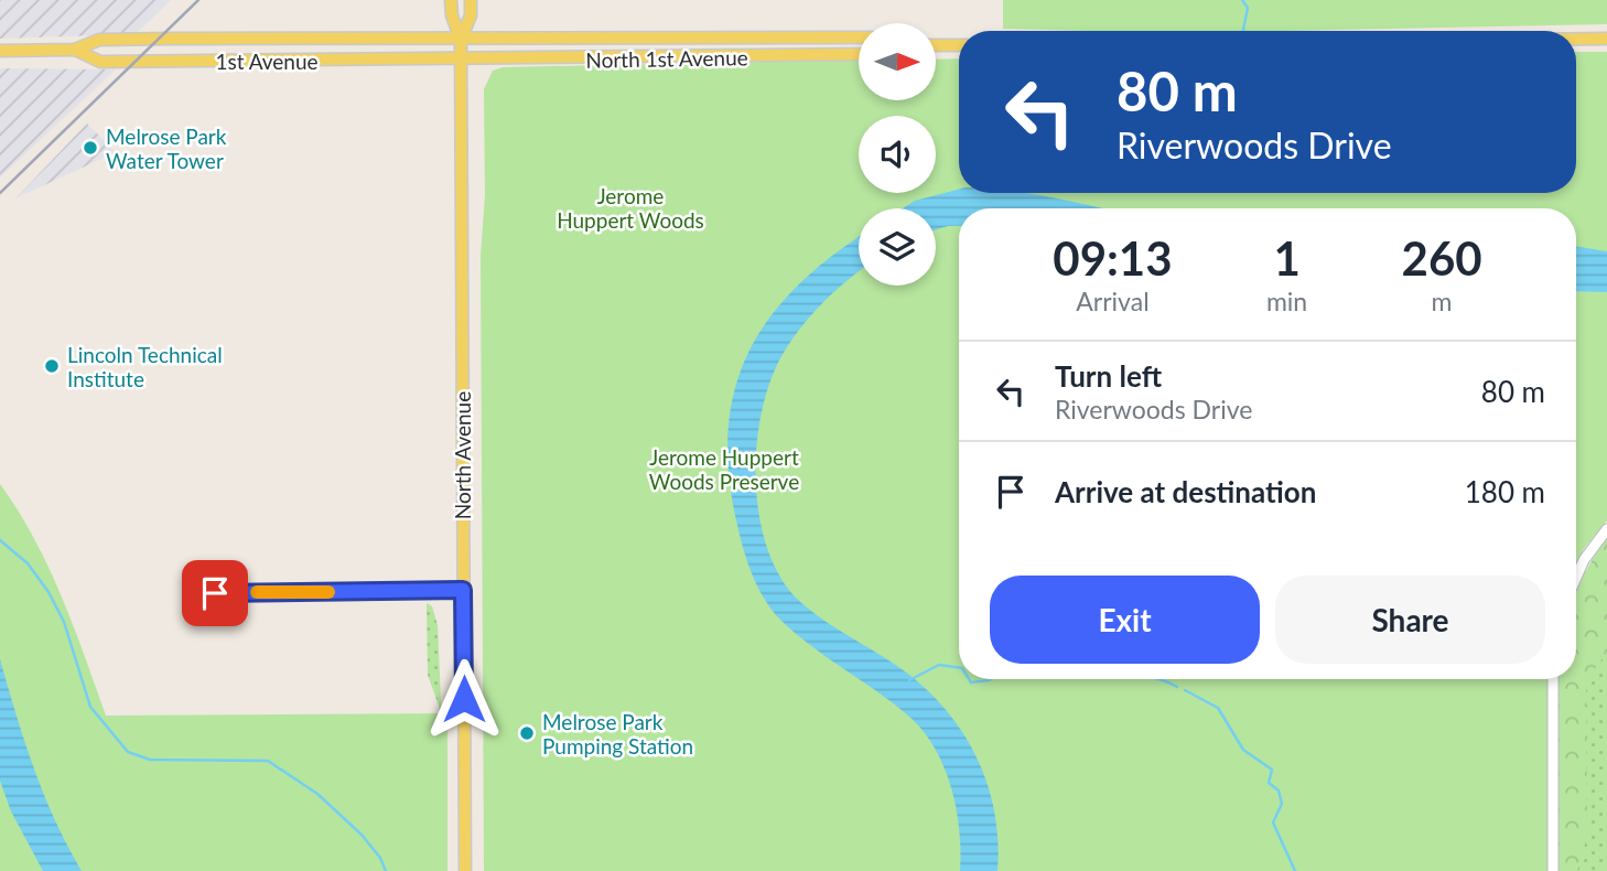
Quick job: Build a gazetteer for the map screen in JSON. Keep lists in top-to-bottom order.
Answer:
{
  "streets": {
    "main road": ["North 1st Avenue", "1st Avenue", "North Avenue"]
  },
  "crossings": [
    ["North 1st Avenue", "1st Avenue"],
    ["North 1st Avenue", "North Avenue"],
    ["1st Avenue", "North Avenue"]
  ],
  "parks": ["Jerome Huppert Woods", "Jerome Huppert Woods Preserve"],
  "places": ["Melrose Park Water Tower", "Lincoln Technical Institute", "Melrose Park Pumping Station"],
  "north": "right",
  "page": {
    "turn": ["80 m", "Riverwoods Drive"],
    "eta": [
      "09:13",
      "Arrival",
      "1",
      "min",
      "260",
      "m"
    ],
    "list": [
      {
        "name": "Turn left",
        "note": "Riverwoods Drive",
        "value": "80 m"
      },
      {
        "name": "Arrive at destination",
        "value": "180 m"
      }
    ],
    "buttons": ["Exit", "Share"]
  }
}
